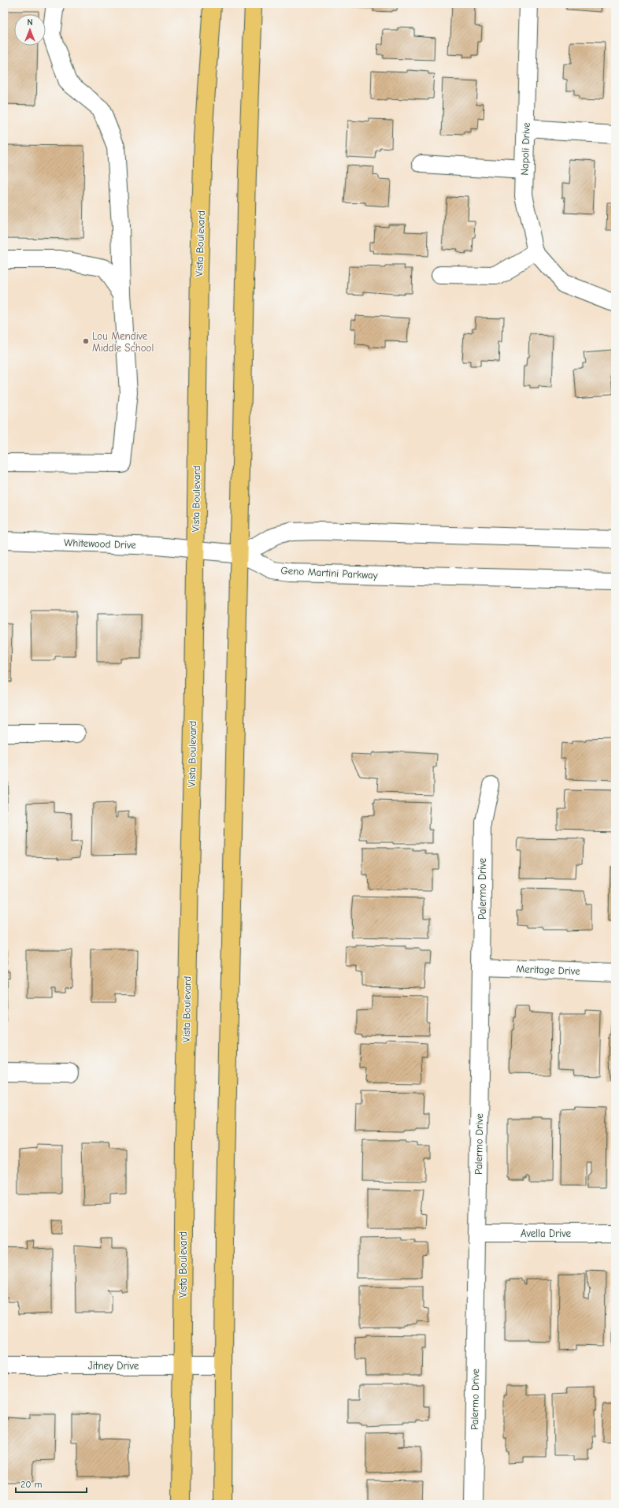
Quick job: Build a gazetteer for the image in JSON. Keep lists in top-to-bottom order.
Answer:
{
  "streets": {
    "main road": ["Vista Boulevard"],
    "street": [
      "Napoli Drive",
      "Whitewood Drive",
      "Geno Martini Parkway",
      "Palermo Drive",
      "Meritage Drive",
      "Avella Drive",
      "Jitney Drive"
    ]
  },
  "crossings": [
    ["Vista Boulevard", "Whitewood Drive"],
    ["Vista Boulevard", "Jitney Drive"],
    ["Whitewood Drive", "Geno Martini Parkway"],
    ["Palermo Drive", "Meritage Drive"],
    ["Palermo Drive", "Avella Drive"]
  ],
  "places": ["Lou Mendive Middle School"],
  "scale_bar": "20 m",
  "north": "top"
}
